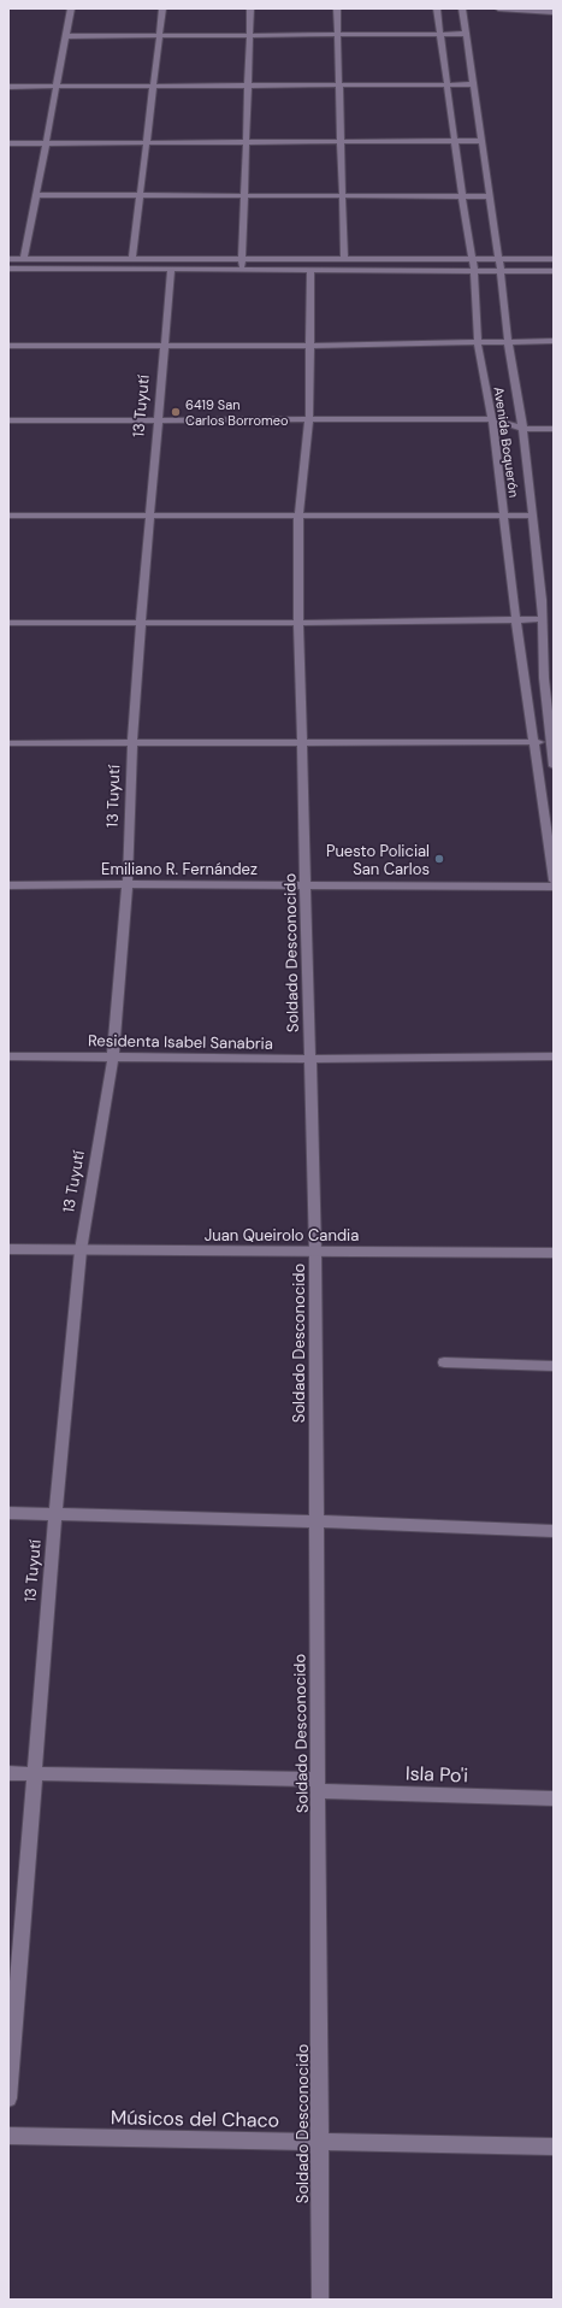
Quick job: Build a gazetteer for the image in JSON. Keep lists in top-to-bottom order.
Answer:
{
  "streets": {
    "street": [
      "13 Tuyutí",
      "Avenida Boquerón",
      "Emiliano R. Fernández",
      "Soldado Desconocido",
      "Residenta Isabel Sanabria",
      "Juan Queirolo Candia",
      "Isla Po'i",
      "Músicos del Chaco"
    ]
  },
  "crossings": [
    ["13 Tuyutí", "Emiliano R. Fernández"],
    ["13 Tuyutí", "Residenta Isabel Sanabria"],
    ["13 Tuyutí", "Juan Queirolo Candia"],
    ["13 Tuyutí", "Isla Po'i"],
    ["Emiliano R. Fernández", "Soldado Desconocido"],
    ["Soldado Desconocido", "Residenta Isabel Sanabria"],
    ["Soldado Desconocido", "Juan Queirolo Candia"],
    ["Soldado Desconocido", "Isla Po'i"],
    ["Soldado Desconocido", "Músicos del Chaco"]
  ],
  "places": ["6419 San Carlos Borromeo", "Puesto Policial San Carlos"]
}
